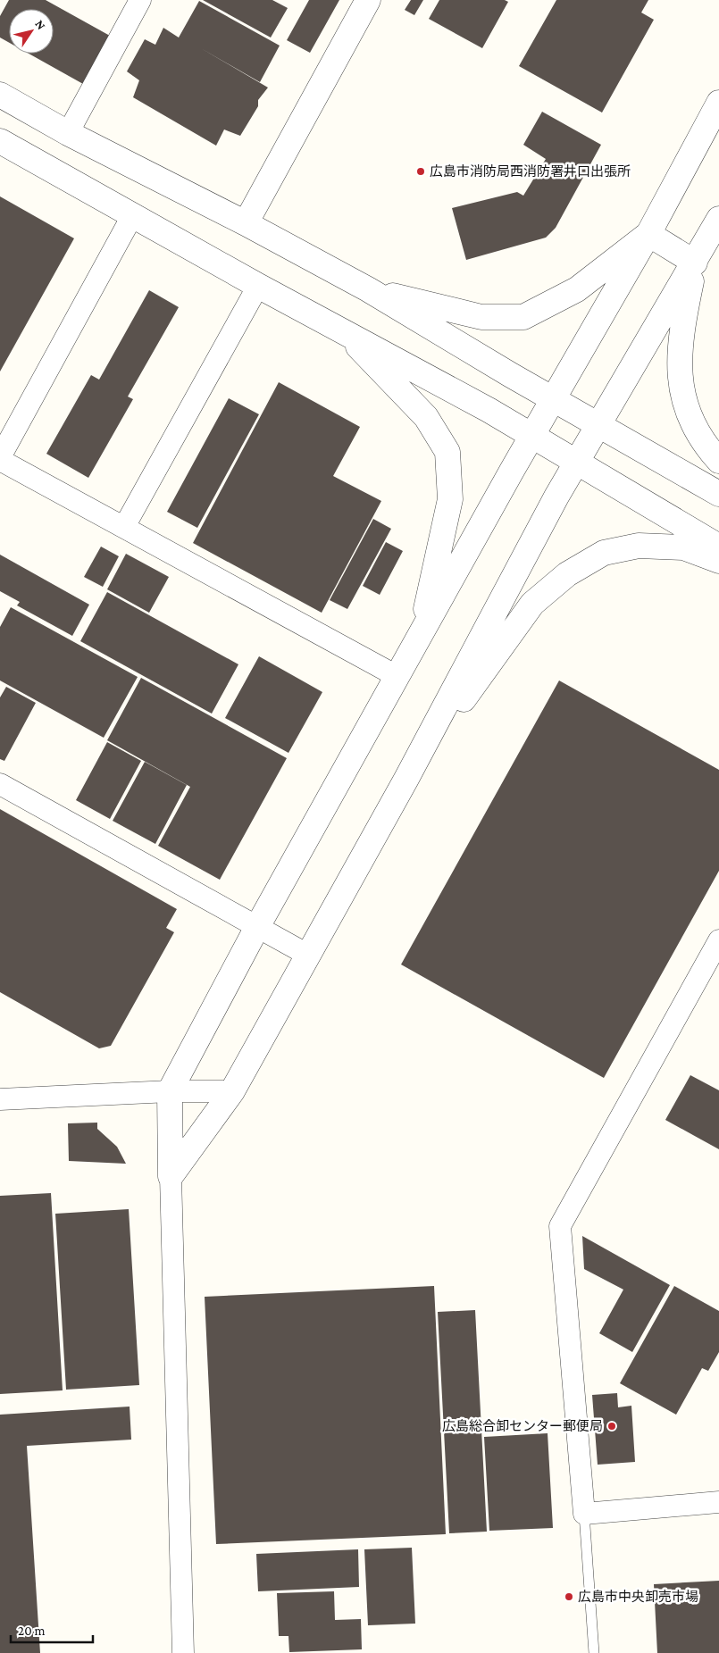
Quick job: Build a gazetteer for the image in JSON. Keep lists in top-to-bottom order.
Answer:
{
  "places": ["広島市消防局西消防署井口出張所", "広島総合卸センター郵便局", "広島市中央卸売市場"],
  "scale_bar": "20 m",
  "north": "top right"
}
